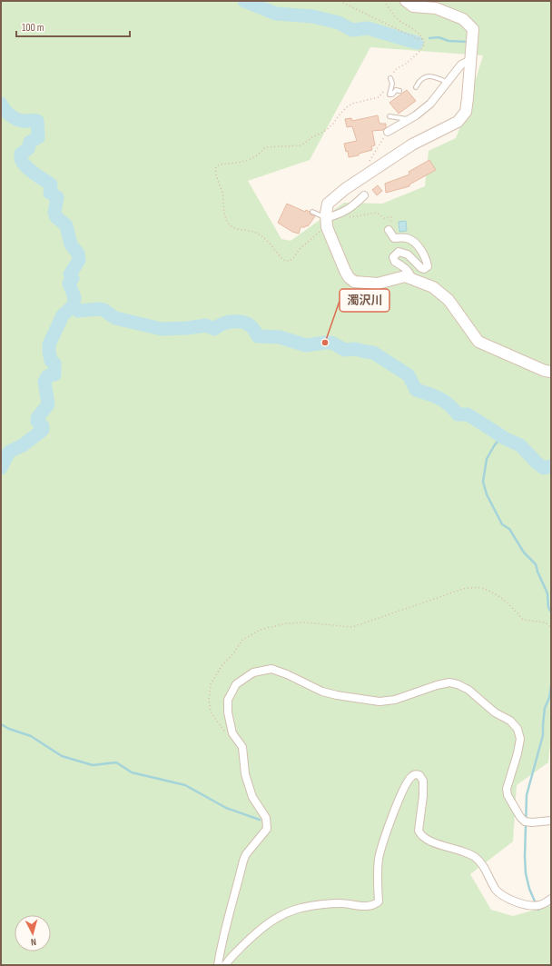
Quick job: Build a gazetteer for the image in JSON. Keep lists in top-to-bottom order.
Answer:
{
  "places": ["濁沢川"],
  "scale_bar": "100 m",
  "north": "bottom"
}
